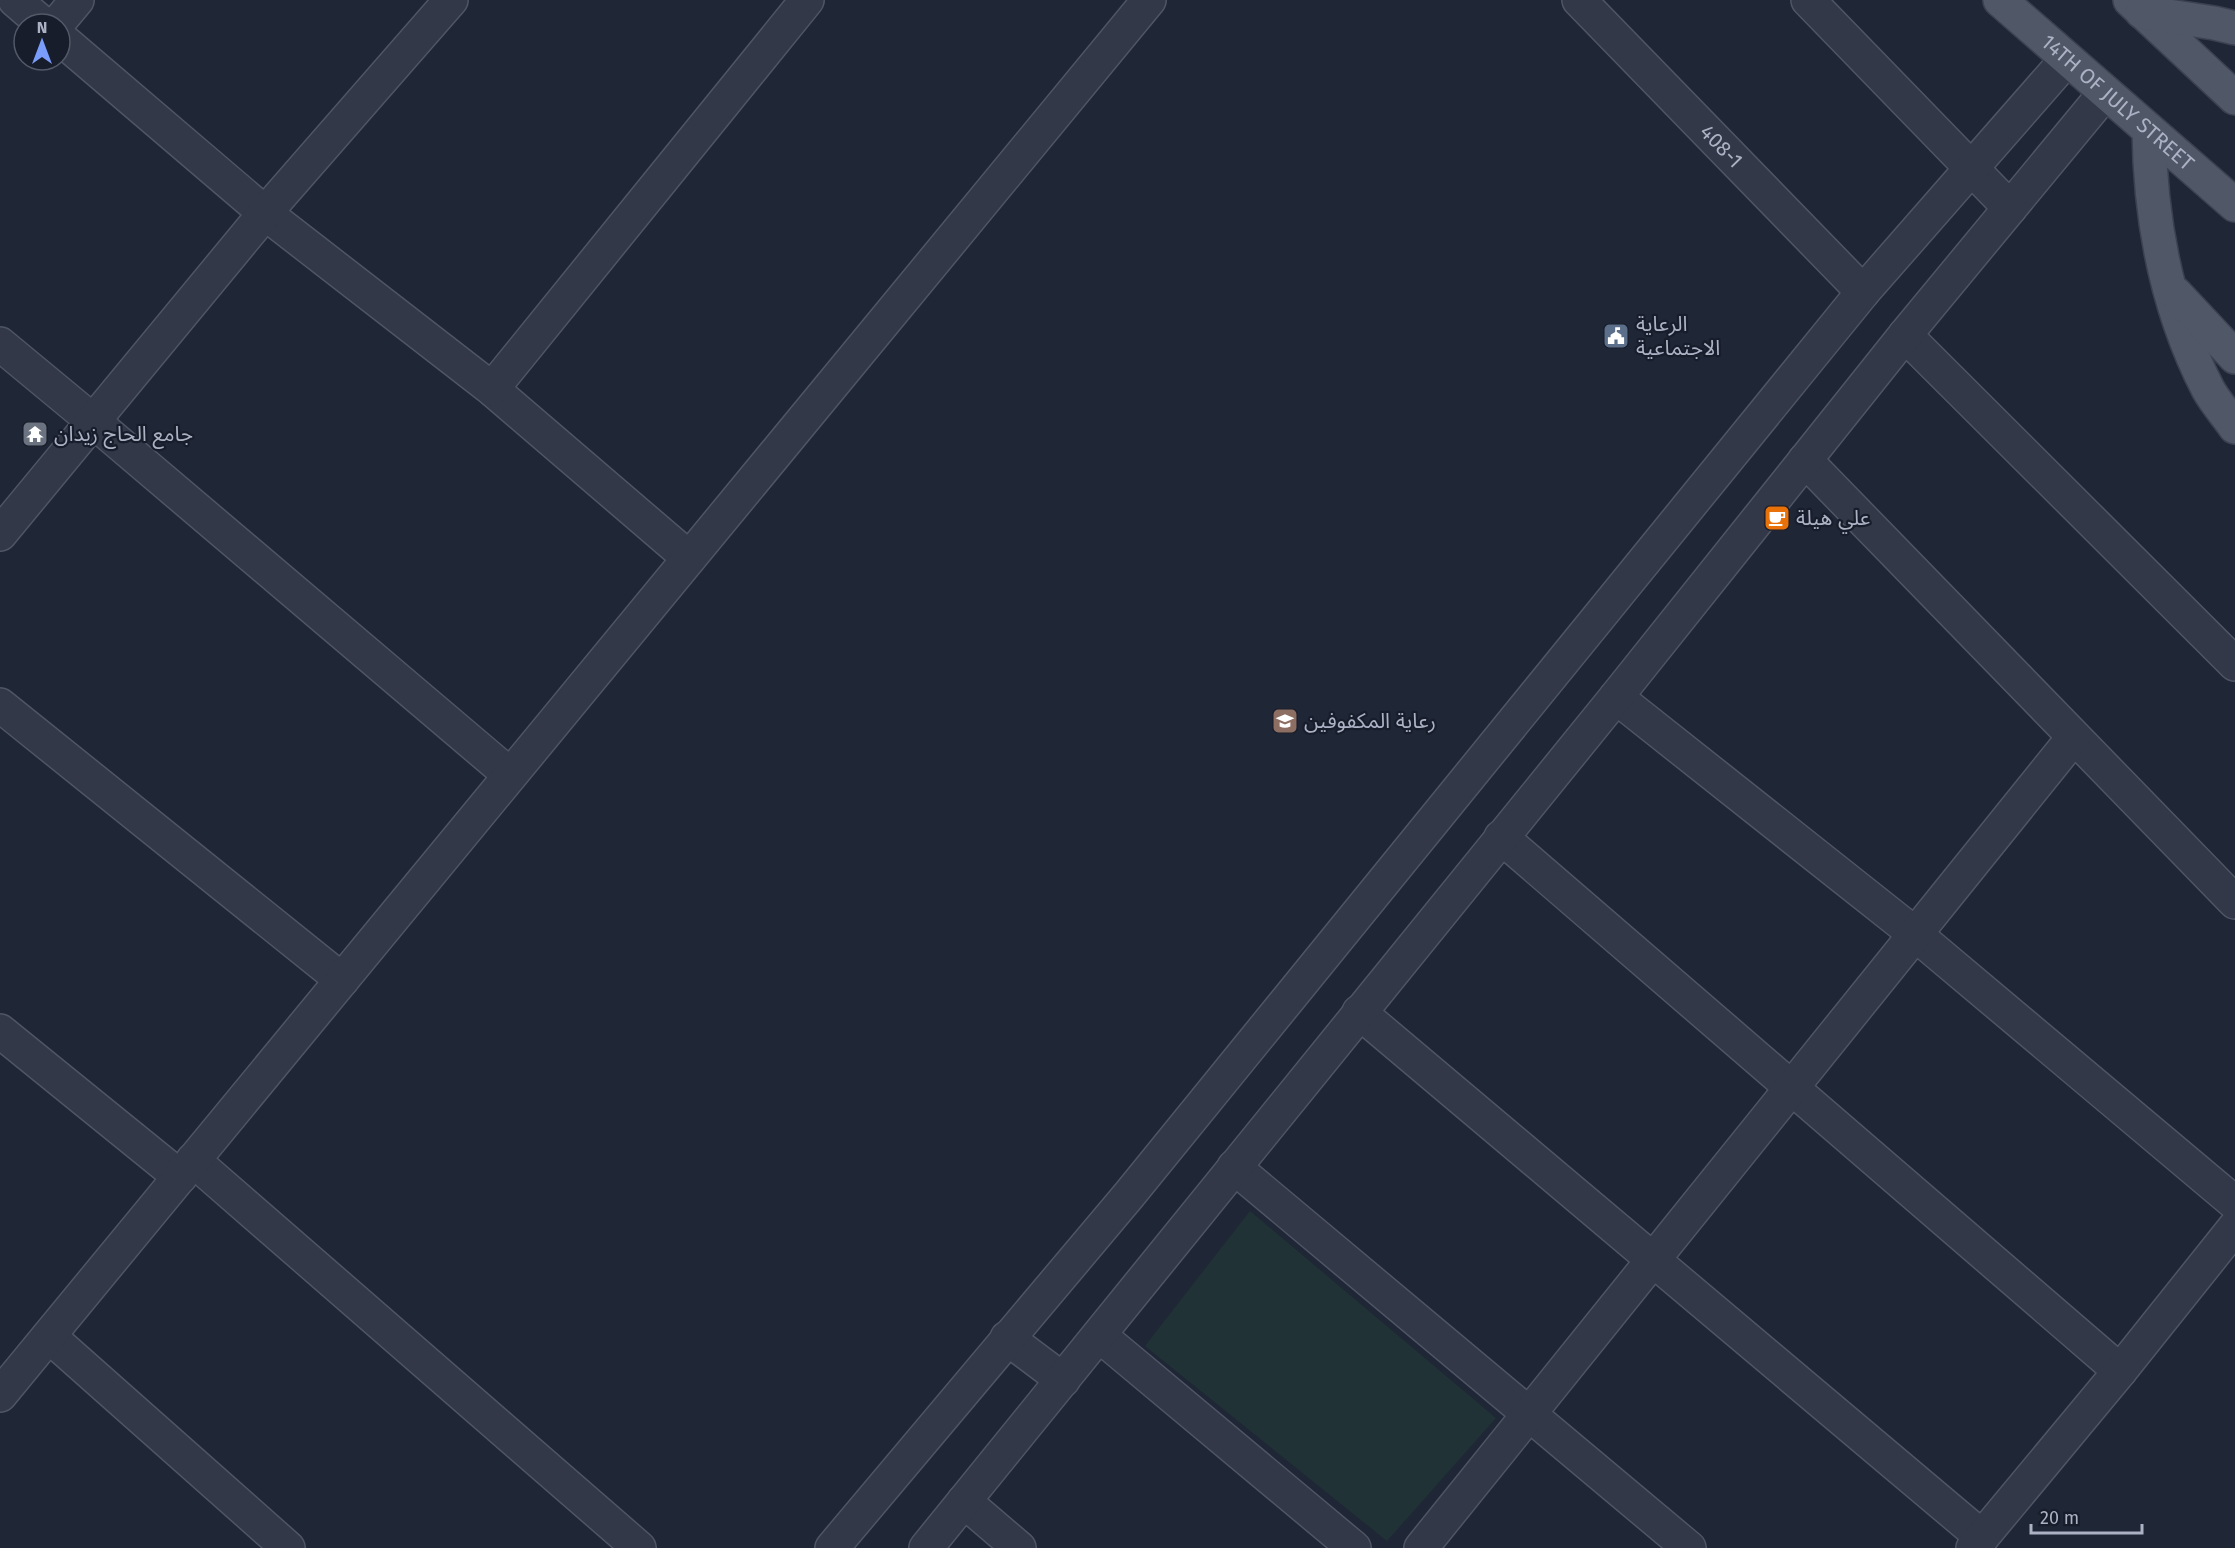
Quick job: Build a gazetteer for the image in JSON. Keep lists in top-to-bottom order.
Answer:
{
  "streets": {
    "main road": ["14TH OF JULY STREET"],
    "street": ["408-1"]
  },
  "places": {
    "public building": ["الرعاية الاجتماعية"],
    "temple": ["جامع الحاج زيدان"],
    "cafe": ["علي هيلة"],
    "school or university": ["رعاية المكفوفين"]
  },
  "scale_bar": "20 m",
  "north": "top"
}
